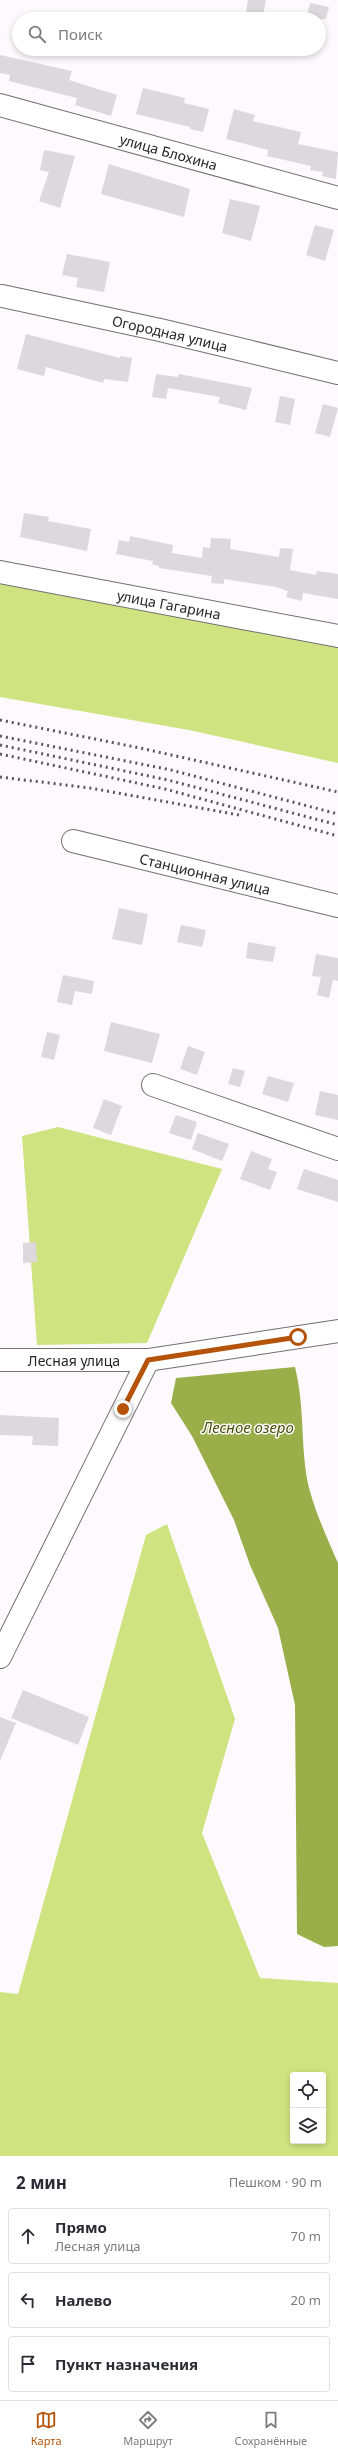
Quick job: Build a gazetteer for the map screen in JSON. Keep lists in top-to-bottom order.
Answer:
{
  "streets": {
    "street": [
      "улица Блохина",
      "Огородная улица",
      "улица Гагарина",
      "Станционная улица",
      "Лесная улица"
    ]
  },
  "water": ["Лесное озеро"],
  "page": {
    "search": "Поиск",
    "heading": ["2 мин", "Пешком · 90 m"],
    "list": [
      ["Прямо", "Лесная улица", "70 m"],
      ["Налево", "20 m"],
      "Пункт назначения"
    ],
    "nav": ["Карта", "Маршрут", "Сохранённые"]
  }
}
